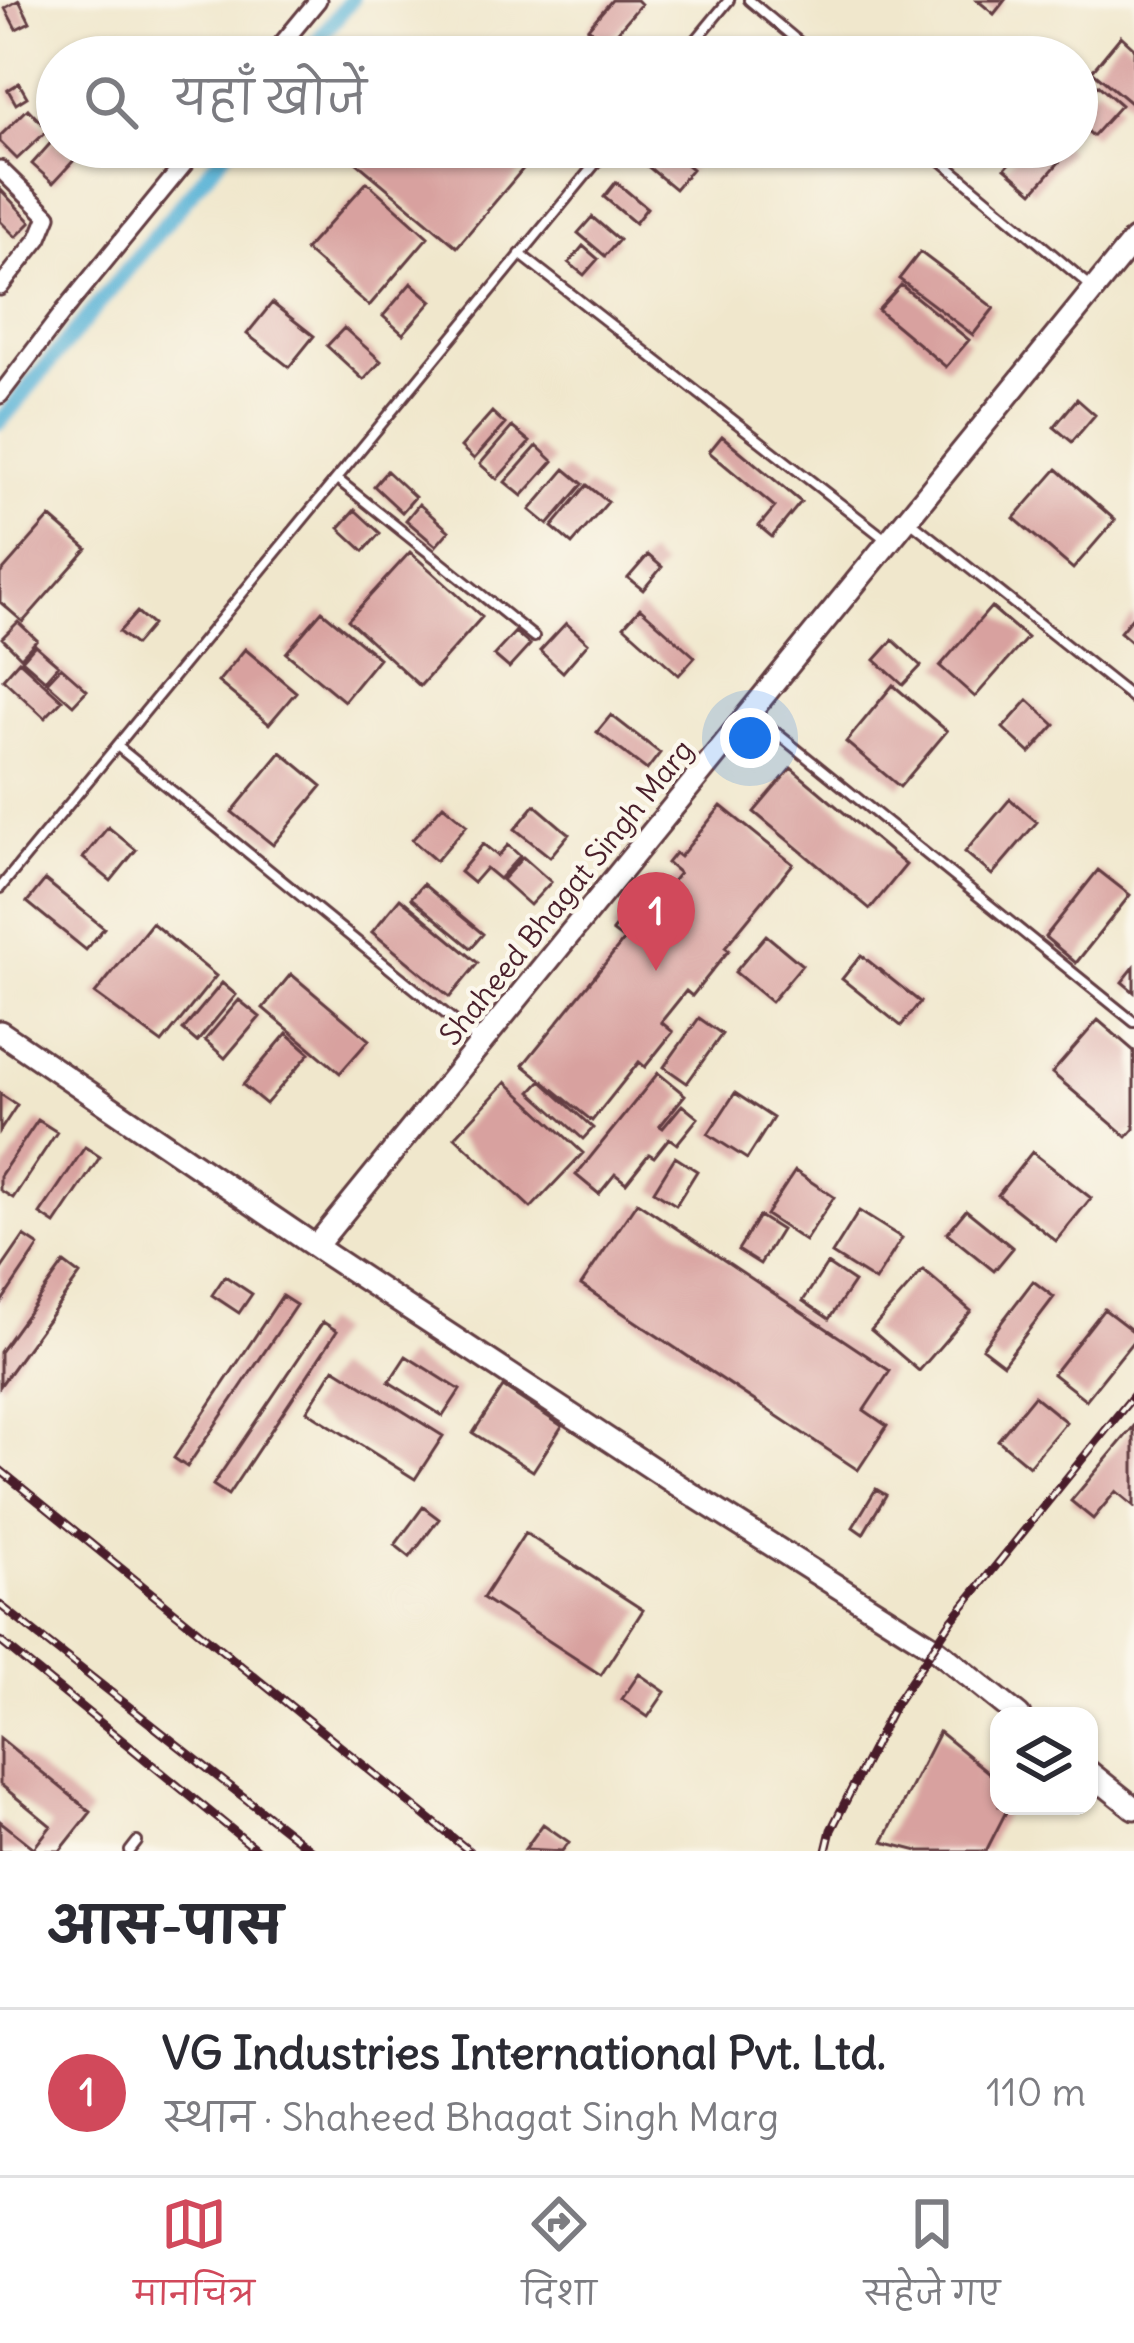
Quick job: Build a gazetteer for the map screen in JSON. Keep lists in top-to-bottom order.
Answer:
{
  "streets": {
    "street": ["Shaheed Bhagat Singh Marg"]
  },
  "page": {
    "search": "यहाँ खोजें",
    "pins": "1",
    "heading": "आस-पास",
    "list": [
      {
        "mark": "1",
        "name": "VG Industries International Pvt. Ltd.",
        "note": "स्थान · Shaheed Bhagat Singh Marg",
        "value": "110 m"
      }
    ],
    "nav": ["मानचित्र", "दिशा", "सहेजे गए"]
  }
}
